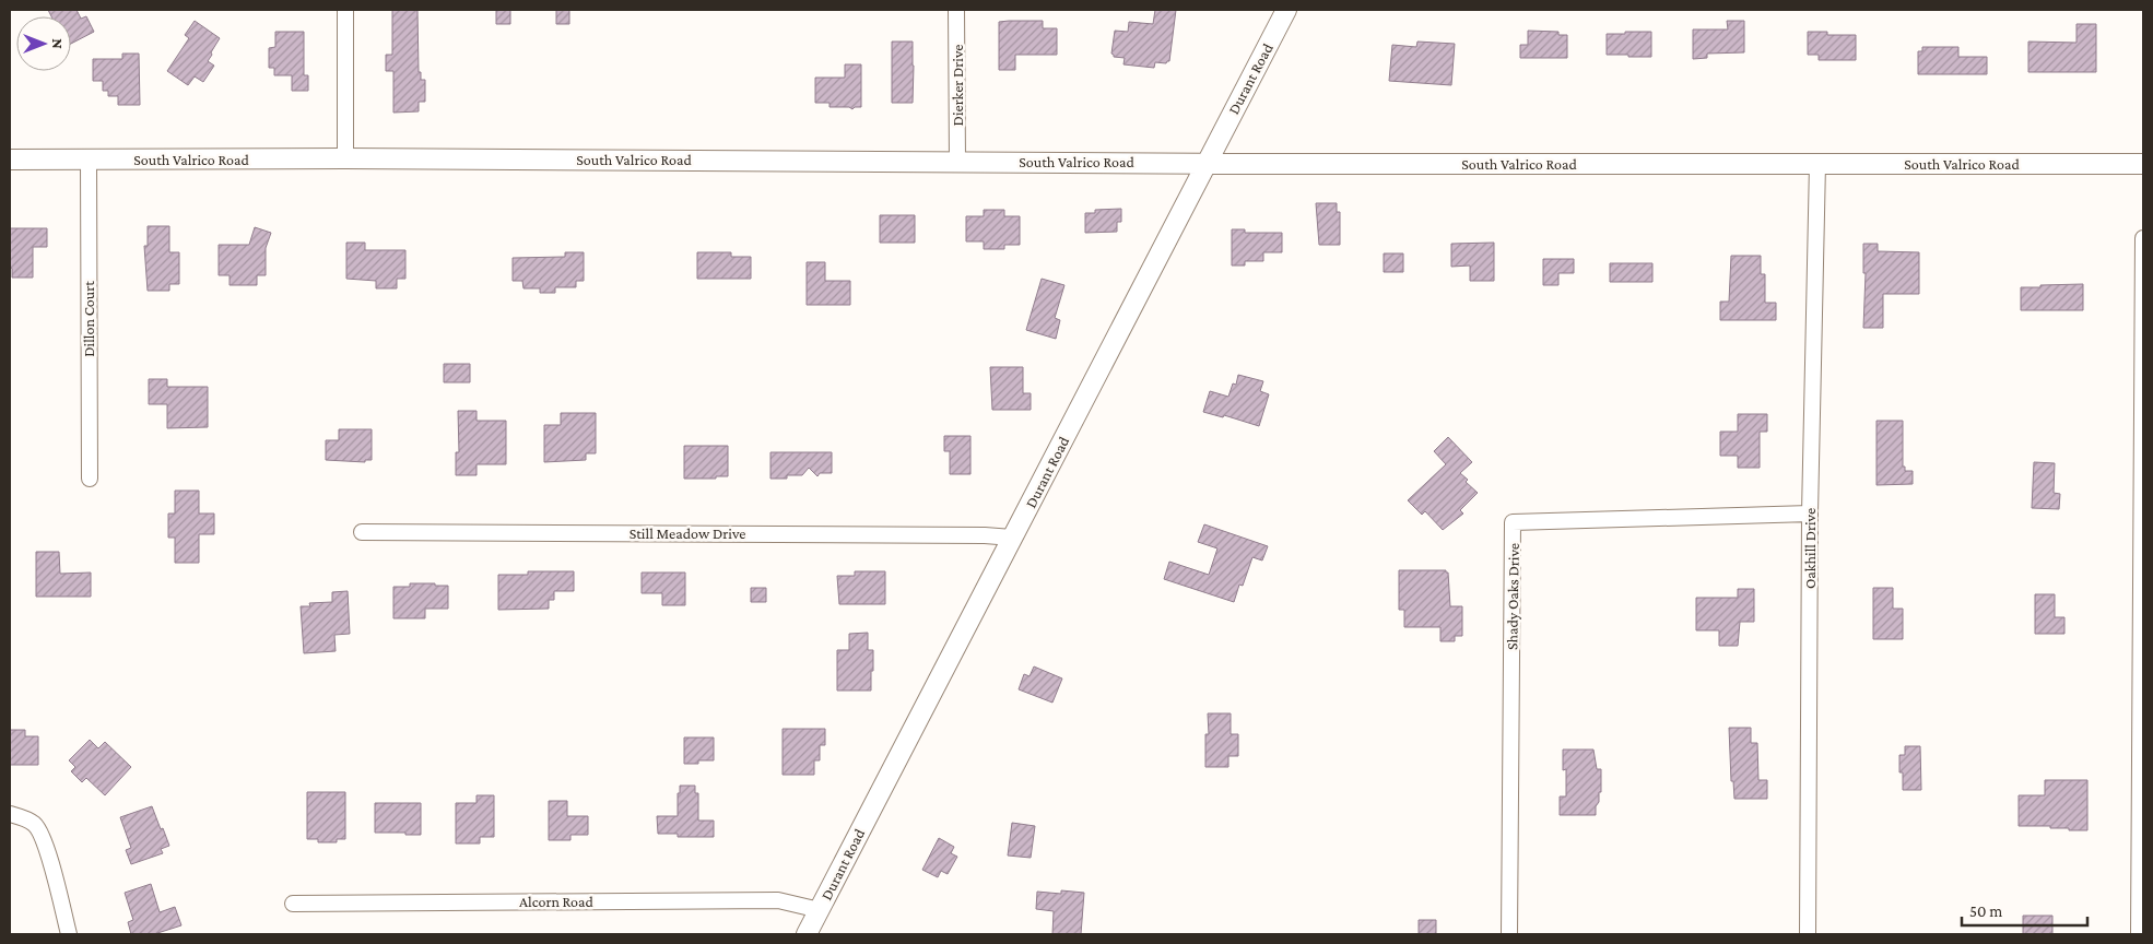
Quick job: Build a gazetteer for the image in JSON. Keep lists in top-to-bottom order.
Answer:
{
  "streets": {
    "street": [
      "Durant Road",
      "Dierker Drive",
      "South Valrico Road",
      "Dillon Court",
      "Still Meadow Drive",
      "Oakhill Drive",
      "Shady Oaks Drive",
      "Alcorn Road"
    ]
  },
  "crossings": [
    ["Durant Road", "South Valrico Road"],
    ["Durant Road", "Still Meadow Drive"],
    ["Durant Road", "Alcorn Road"],
    ["Dierker Drive", "South Valrico Road"],
    ["South Valrico Road", "Dillon Court"],
    ["South Valrico Road", "Oakhill Drive"],
    ["Oakhill Drive", "Shady Oaks Drive"]
  ],
  "scale_bar": "50 m",
  "north": "right"
}
